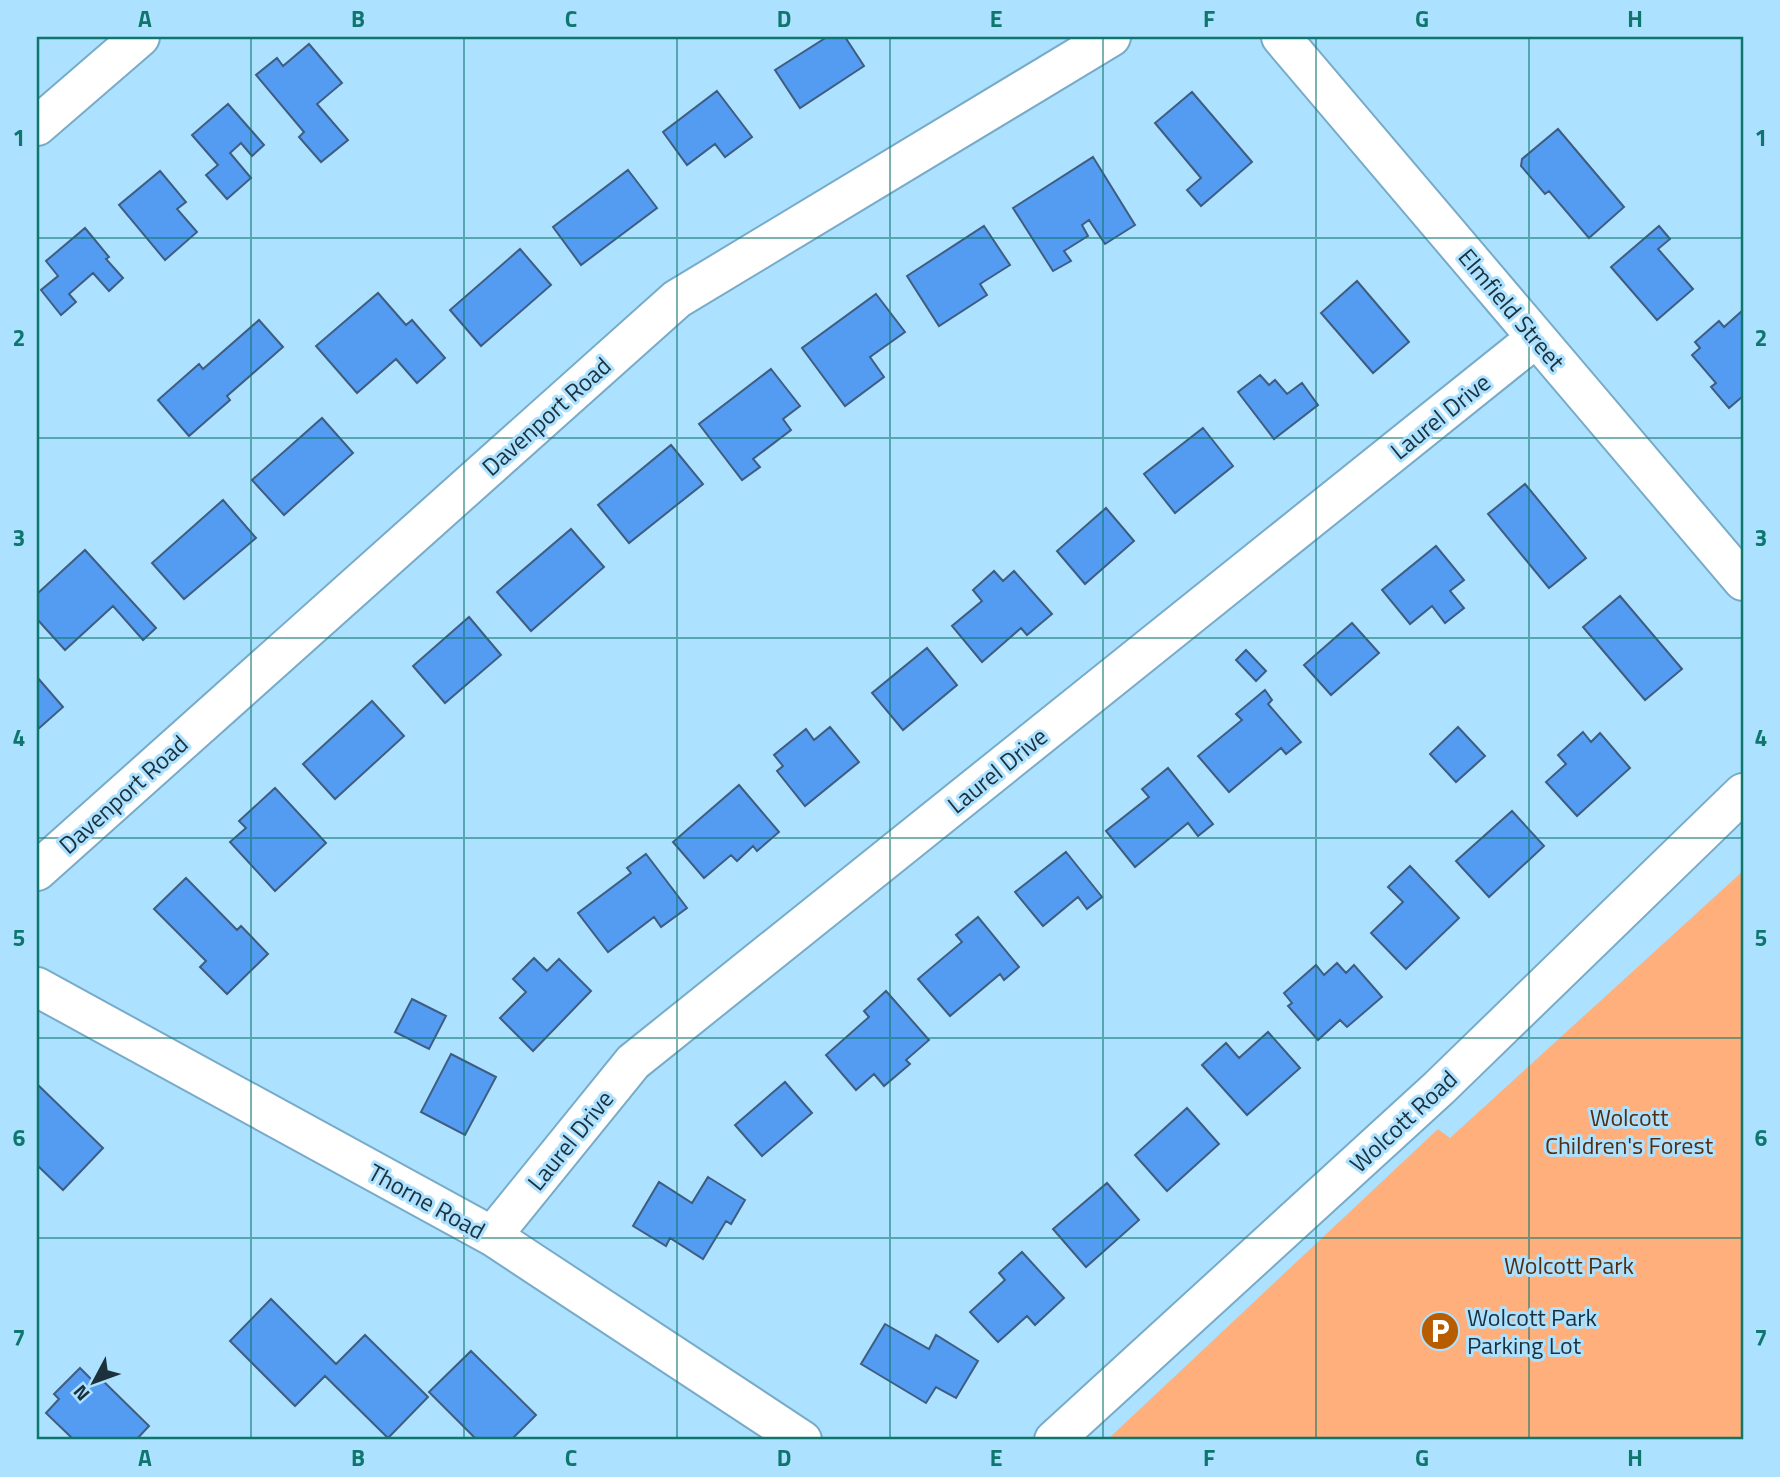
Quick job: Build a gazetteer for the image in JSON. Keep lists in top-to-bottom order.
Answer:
{
  "streets": {
    "street": [
      "Elmfield Street",
      "Davenport Road",
      "Laurel Drive",
      "Wolcott Road",
      "Thorne Road"
    ]
  },
  "crossings": [
    ["Elmfield Street", "Laurel Drive"],
    ["Laurel Drive", "Thorne Road"]
  ],
  "parks": ["Wolcott Children's Forest", "Wolcott Park"],
  "places": {
    "parking": ["Wolcott Park Parking Lot"]
  },
  "north": "bottom left",
  "grid": {
    "columns": [
      "A",
      "B",
      "C",
      "D",
      "E",
      "F",
      "G",
      "H"
    ],
    "rows": [
      "1",
      "2",
      "3",
      "4",
      "5",
      "6",
      "7"
    ]
  }
}
